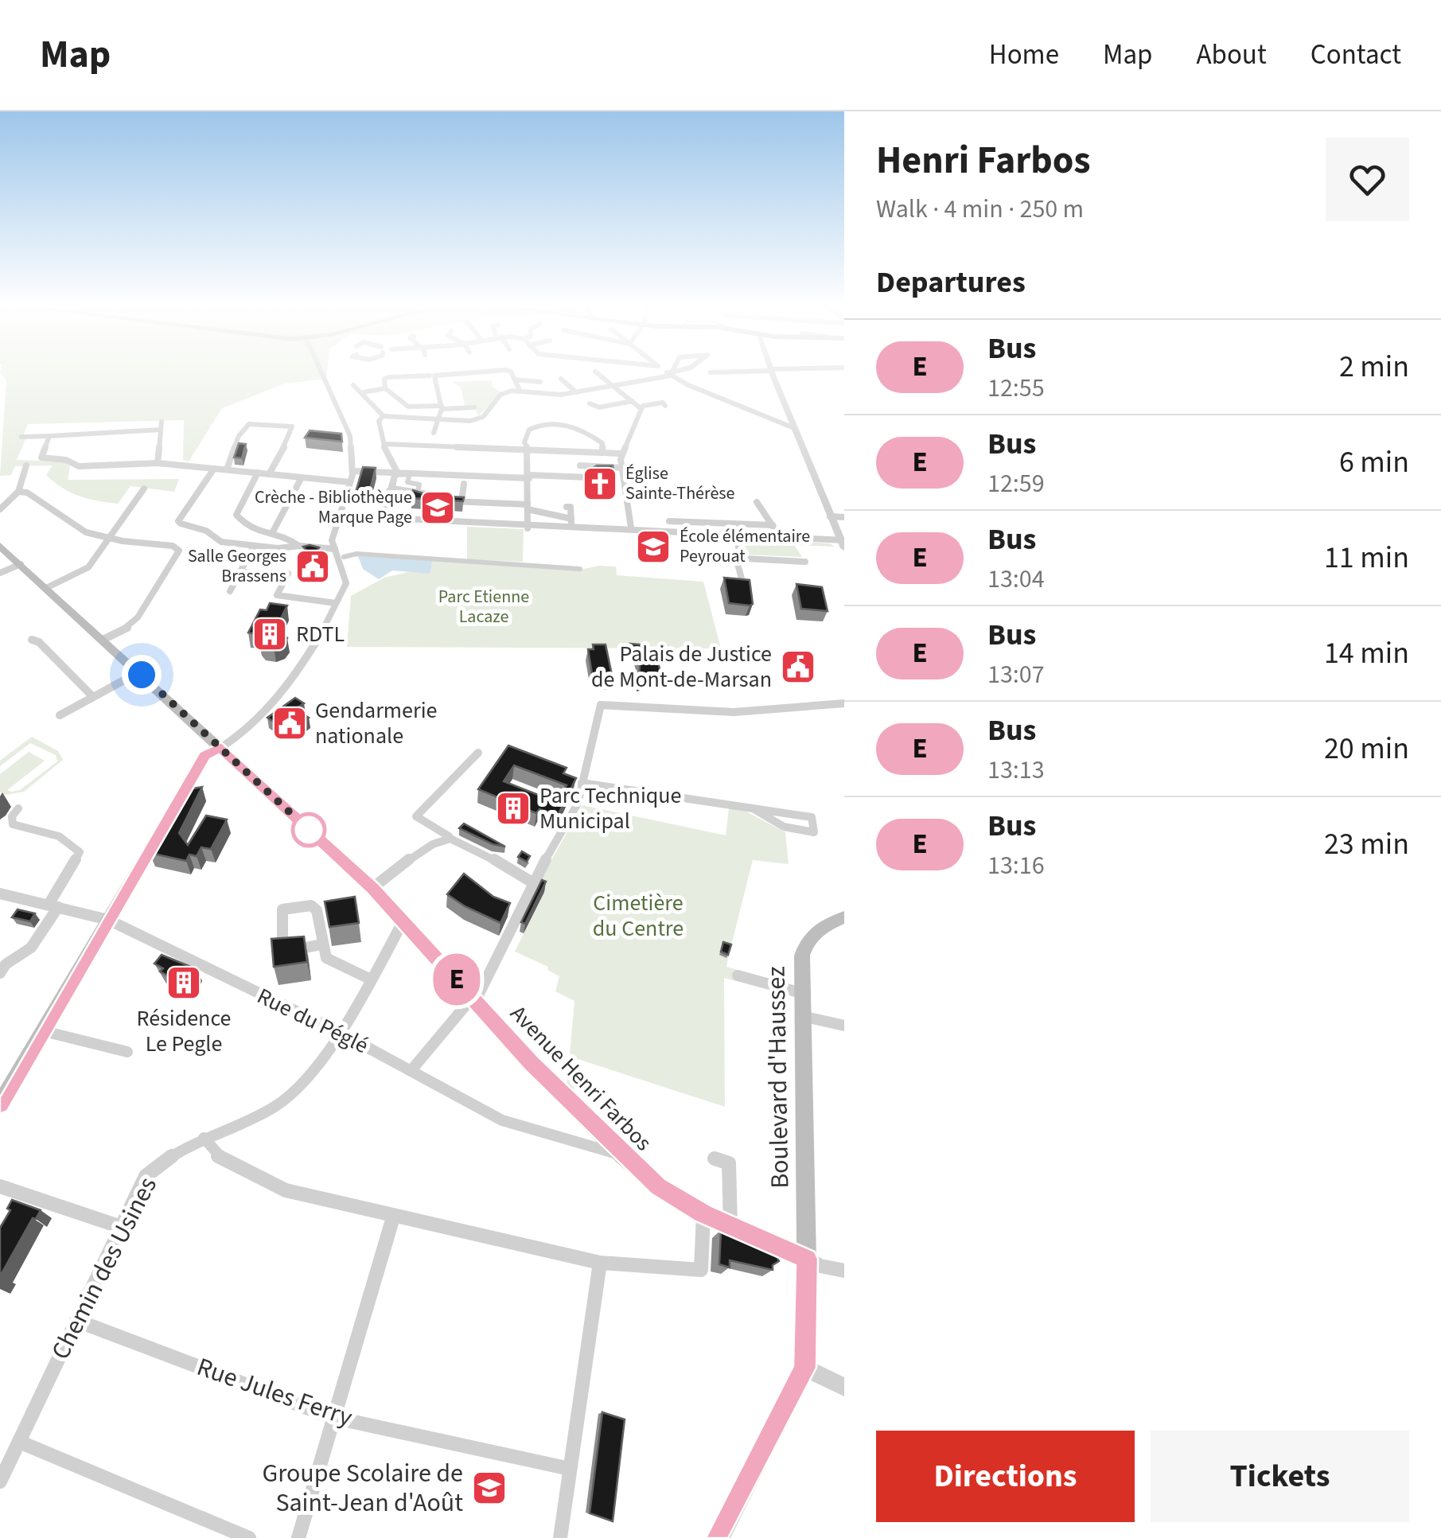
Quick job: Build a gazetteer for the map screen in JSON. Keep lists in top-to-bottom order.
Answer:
{
  "streets": {
    "main road": ["Boulevard d'Haussez", "Avenue Henri Farbos"],
    "street": ["Rue du Péglé", "Chemin des Usines", "Rue Jules Ferry"]
  },
  "crossings": [
    ["Rue du Péglé", "Avenue Henri Farbos"],
    ["Rue du Péglé", "Chemin des Usines"],
    ["Boulevard d'Haussez", "Avenue Henri Farbos"],
    ["Avenue Henri Farbos", "Chemin des Usines"],
    ["Chemin des Usines", "Rue Jules Ferry"]
  ],
  "parks": ["Parc Etienne Lacaze", "Cimetière du Centre"],
  "places": {
    "church": ["Église Sainte-Thérèse"],
    "school or university": ["Crèche - Bibliothèque Marque Page", "École élémentaire Peyrouat", "Groupe Scolaire de Saint-Jean d'Août"],
    "public building": ["Salle Georges Brassens", "Palais de Justice de Mont-de-Marsan", "Gendarmerie nationale"],
    "building": ["RDTL", "Parc Technique Municipal", "Résidence Le Pegle"]
  },
  "lines": ["bus line E"],
  "page": {
    "header": "Map",
    "nav": [
      "Home",
      "Map",
      "About",
      "Contact"
    ],
    "on_map": "E",
    "heading": [
      ["Henri Farbos", "Walk · 4 min · 250 m"],
      "Departures"
    ],
    "list": [
      {
        "mark": "E",
        "name": "Bus",
        "note": "12:55",
        "value": "2 min"
      },
      {
        "mark": "E",
        "name": "Bus",
        "note": "12:59",
        "value": "6 min"
      },
      {
        "mark": "E",
        "name": "Bus",
        "note": "13:04",
        "value": "11 min"
      },
      {
        "mark": "E",
        "name": "Bus",
        "note": "13:07",
        "value": "14 min"
      },
      {
        "mark": "E",
        "name": "Bus",
        "note": "13:13",
        "value": "20 min"
      },
      {
        "mark": "E",
        "name": "Bus",
        "note": "13:16",
        "value": "23 min"
      }
    ],
    "buttons": ["Directions", "Tickets"]
  }
}
